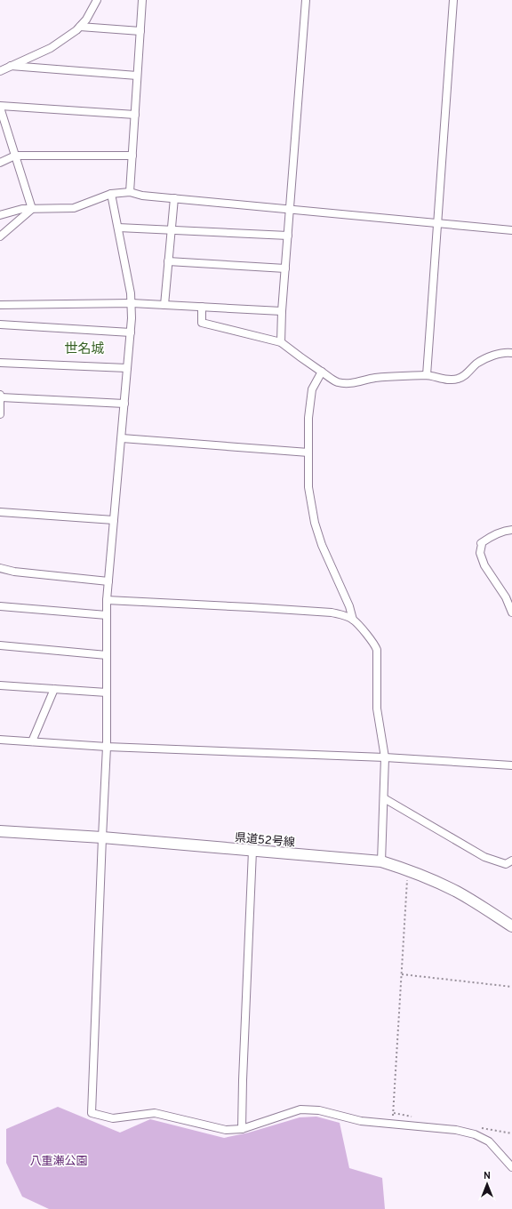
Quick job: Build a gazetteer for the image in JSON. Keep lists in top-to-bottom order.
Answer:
{
  "streets": {
    "main road": ["県道52号線"]
  },
  "districts": ["世名城"],
  "parks": ["八重瀬公園"],
  "north": "top"
}
